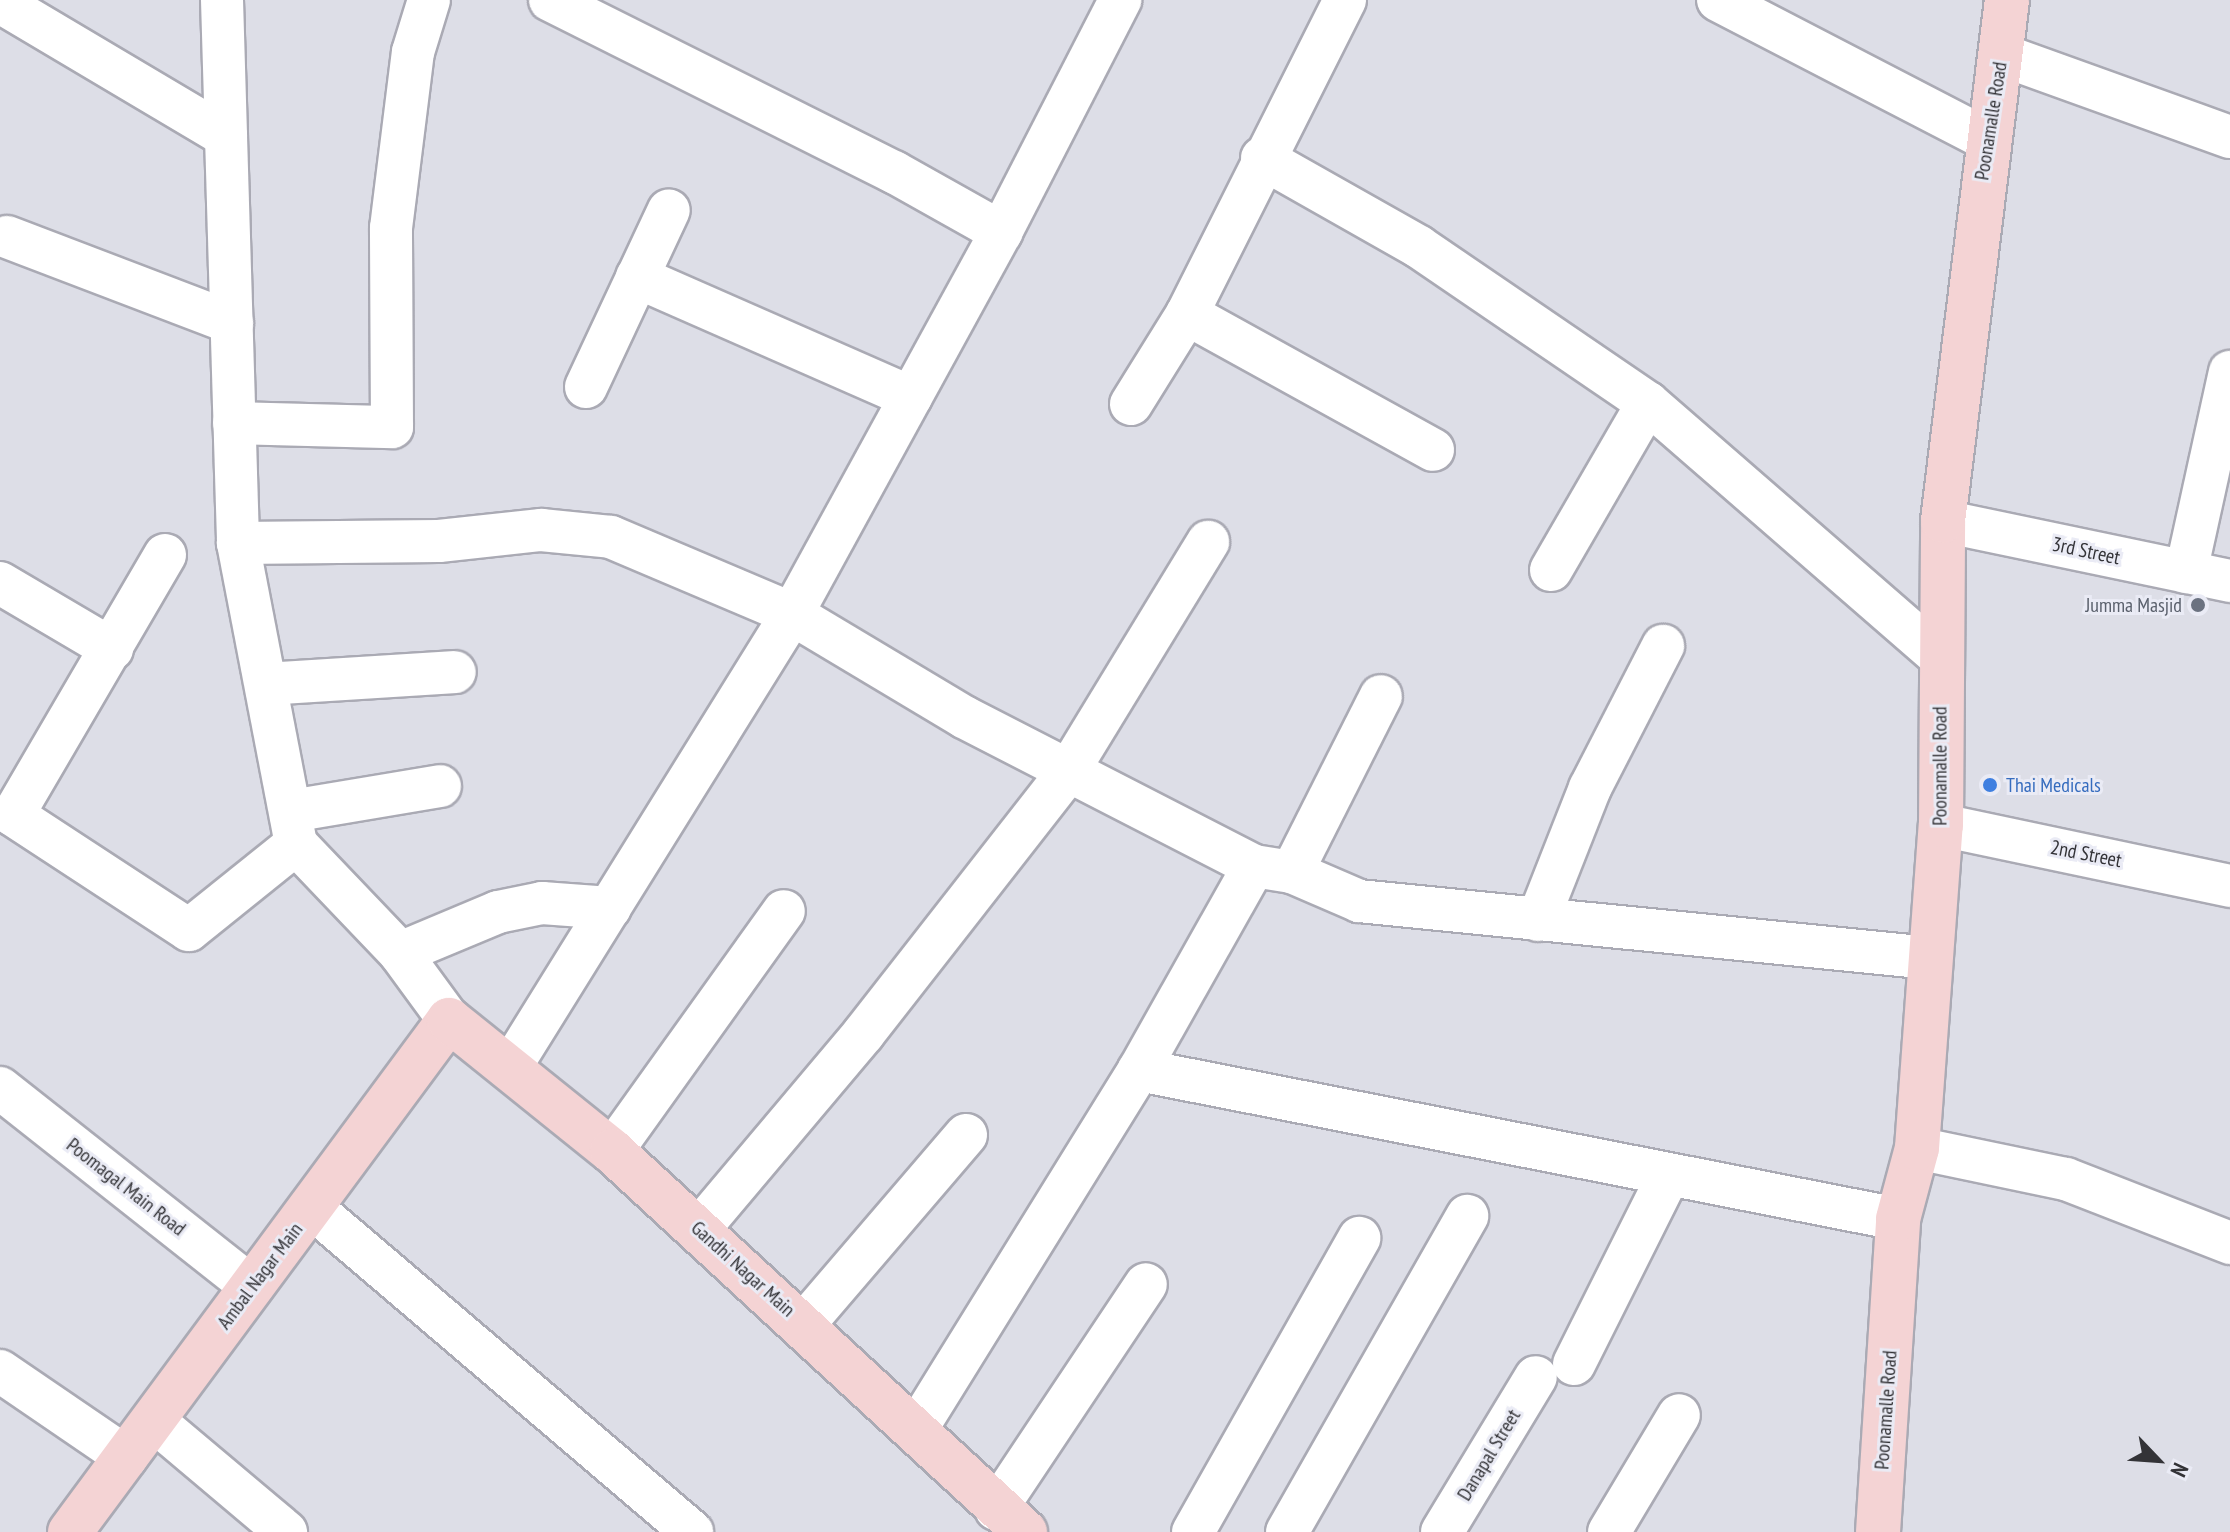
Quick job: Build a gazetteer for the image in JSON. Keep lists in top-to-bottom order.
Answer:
{
  "streets": {
    "street": [
      "Poonamalle Road",
      "3rd Street",
      "2nd Street",
      "Poomagal Main Road",
      "Gandhi Nagar Main",
      "Ambal Nagar Main",
      "Danapal Street"
    ]
  },
  "crossings": [
    ["Poonamalle Road", "3rd Street"],
    ["Poonamalle Road", "2nd Street"],
    ["Poomagal Main Road", "Ambal Nagar Main"],
    ["Gandhi Nagar Main", "Ambal Nagar Main"]
  ],
  "places": ["Jumma Masjid", "Thai Medicals"],
  "north": "bottom right"
}
